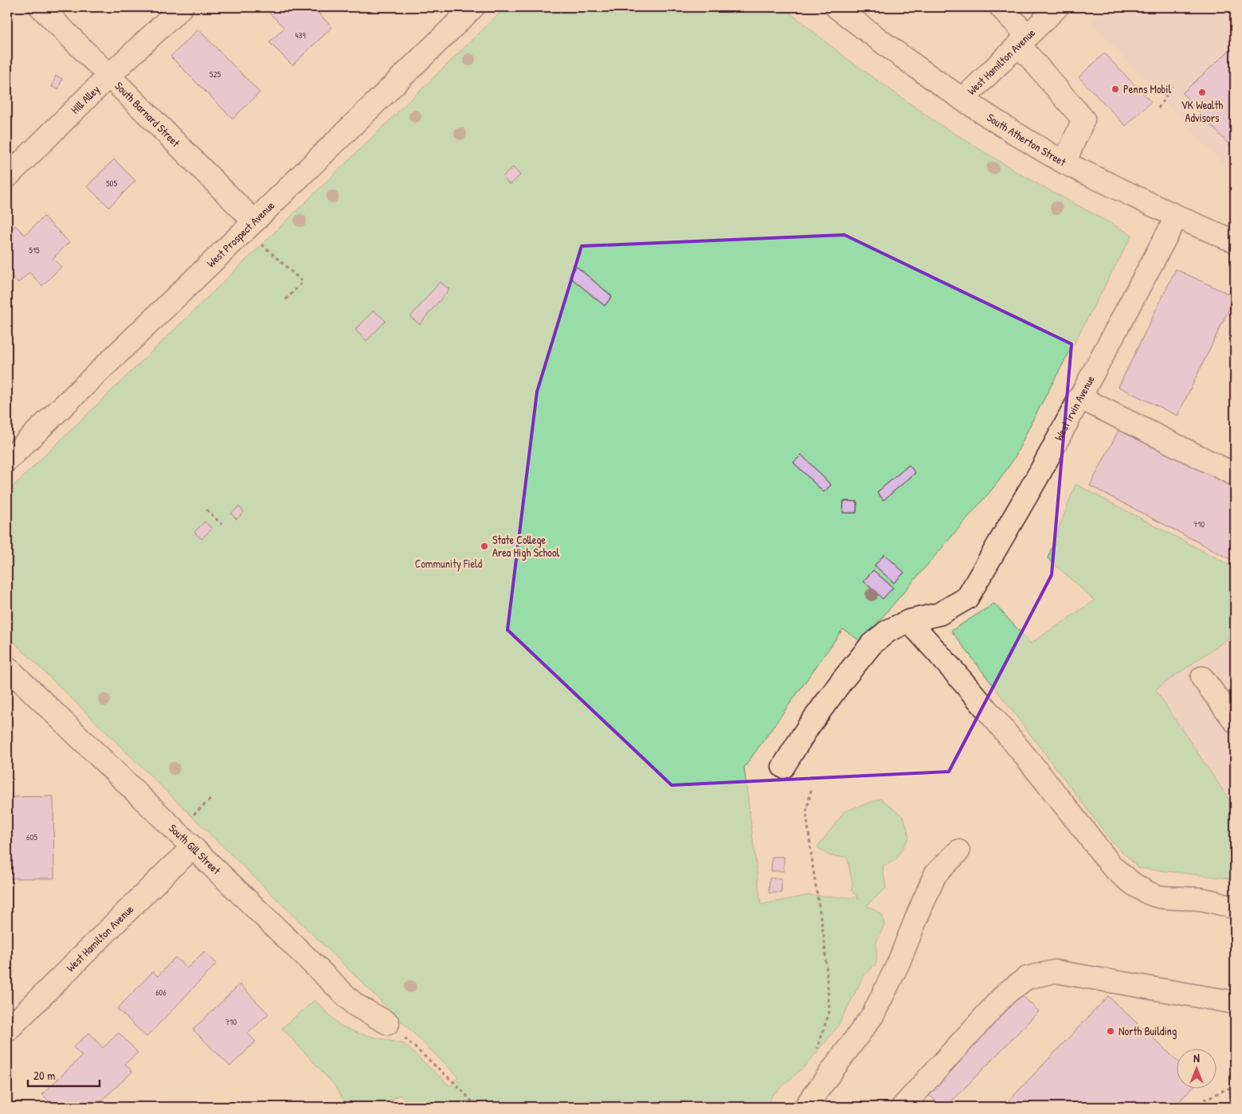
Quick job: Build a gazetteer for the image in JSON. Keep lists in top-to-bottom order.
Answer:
{
  "streets": {
    "street": [
      "West Hamilton Avenue",
      "Hill Alley",
      "South Barnard Street",
      "South Atherton Street",
      "West Prospect Avenue",
      "West Irvin Avenue",
      "South Gill Street"
    ]
  },
  "crossings": [
    ["West Hamilton Avenue", "South Atherton Street"],
    ["West Hamilton Avenue", "South Gill Street"],
    ["Hill Alley", "South Barnard Street"],
    ["South Barnard Street", "West Prospect Avenue"],
    ["South Atherton Street", "West Irvin Avenue"]
  ],
  "parks": ["Community Field"],
  "places": [
    "Penns Mobil",
    "VK Wealth Advisors",
    "State College Area High School",
    "North Building"
  ],
  "house_numbers": [
    "439",
    "525",
    "505",
    "515",
    "710",
    "605",
    "606",
    "710"
  ],
  "scale_bar": "20 m",
  "north": "top"
}
